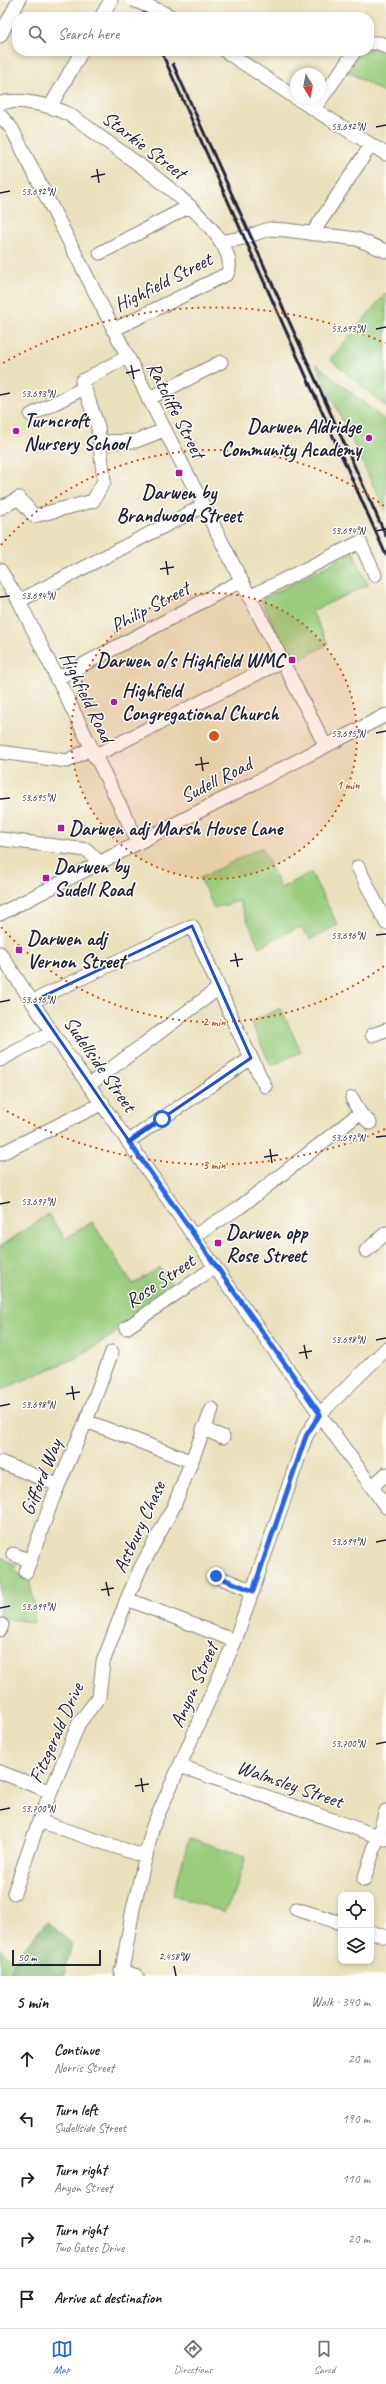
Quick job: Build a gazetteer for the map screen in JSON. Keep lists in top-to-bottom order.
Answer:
{
  "streets": {
    "street": [
      "Starkie Street",
      "Highfield Street",
      "Ratcliffe Street",
      "Philip Street",
      "Highfield Road",
      "Sudell Road",
      "Sudellside Street",
      "Rose Street",
      "Gifford Way",
      "Astbury Chase",
      "Anyon Street",
      "Fitzgerald Drive",
      "Walmsley Street"
    ]
  },
  "crossings": [
    ["Starkie Street", "Highfield Street"],
    ["Highfield Street", "Ratcliffe Street"],
    ["Ratcliffe Street", "Philip Street"],
    ["Ratcliffe Street", "Sudell Road"],
    ["Philip Street", "Highfield Road"],
    ["Highfield Road", "Sudell Road"],
    ["Sudellside Street", "Rose Street"],
    ["Sudellside Street", "Anyon Street"],
    ["Gifford Way", "Astbury Chase"],
    ["Astbury Chase", "Anyon Street"],
    ["Astbury Chase", "Fitzgerald Drive"],
    ["Anyon Street", "Walmsley Street"]
  ],
  "places": {
    "other": ["Turncroft Nursery School", "Darwen Aldridge Community Academy", "Highfield Congregational Church"],
    "transit": [
      "Darwen by Brandwood Street",
      "Darwen o/s Highfield WMC",
      "Darwen adj Marsh House Lane",
      "Darwen by Sudell Road",
      "Darwen adj Vernon Street",
      "Darwen opp Rose Street"
    ]
  },
  "scale_bar": "50 m",
  "north": "bottom",
  "page": {
    "search": "Search here",
    "scale": "50 m",
    "heading": ["5 min", "Walk · 340 m"],
    "list": [
      ["Continue", "Norris Street", "20 m"],
      ["Turn left", "Sudellside Street", "190 m"],
      ["Turn right", "Anyon Street", "110 m"],
      ["Turn right", "Two Gates Drive", "20 m"],
      "Arrive at destination"
    ],
    "nav": ["Map", "Directions", "Saved"]
  },
  "coordinates": [
    "53.692°N",
    "53.693°N",
    "53.694°N",
    "53.695°N",
    "53.696°N",
    "53.697°N",
    "53.698°N",
    "53.699°N",
    "53.700°N",
    "2.458°W"
  ],
  "rings": ["1 min", "2 min", "3 min"]
}
